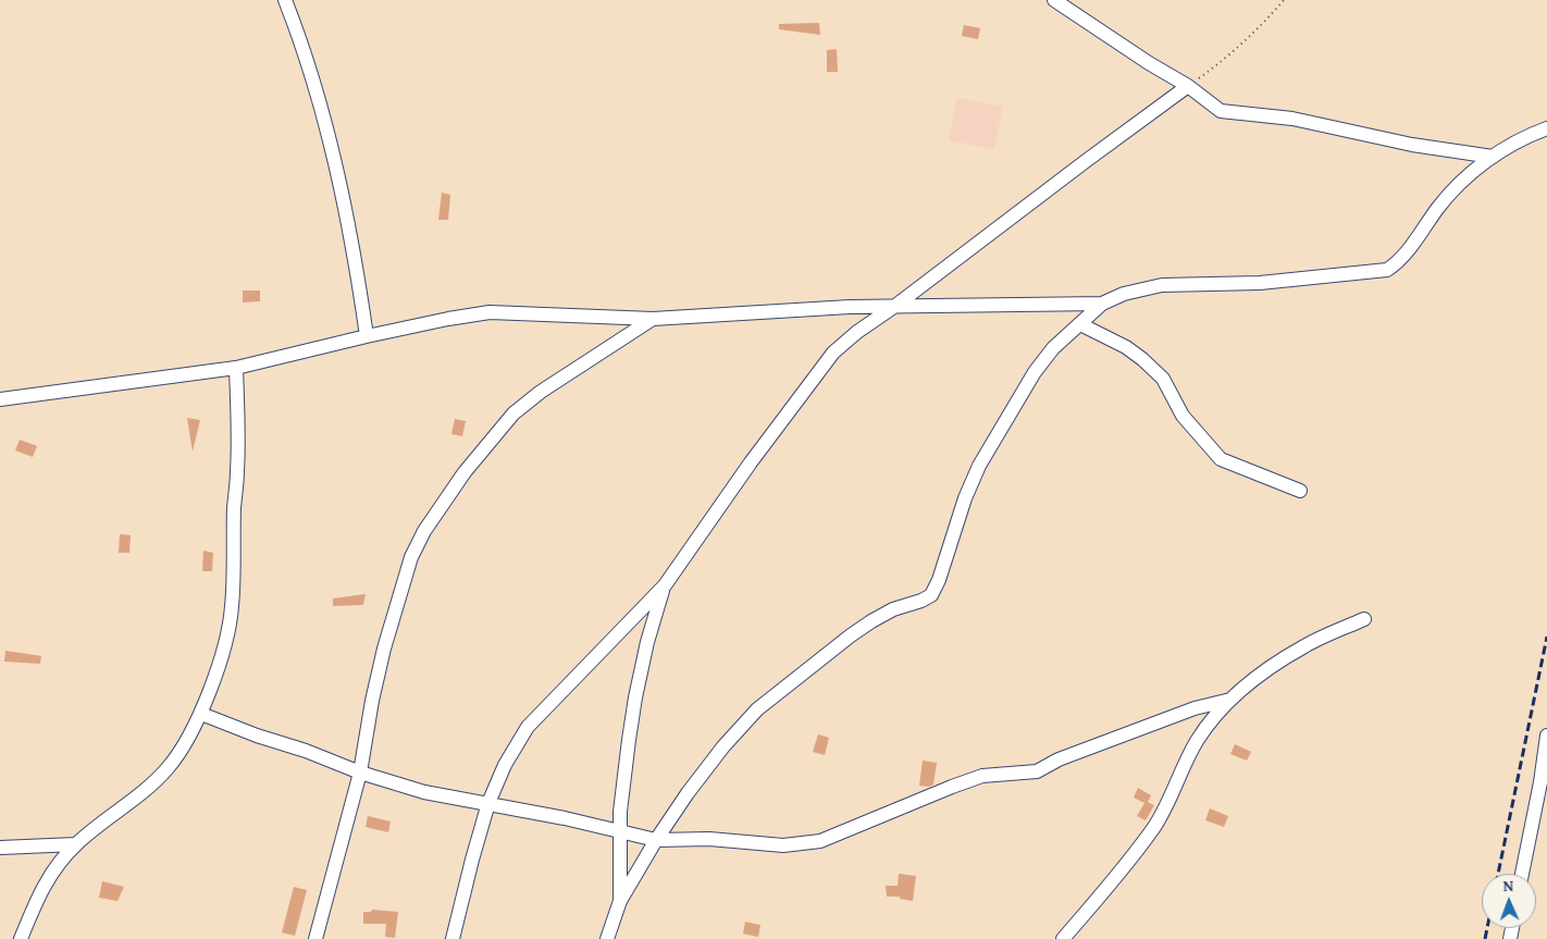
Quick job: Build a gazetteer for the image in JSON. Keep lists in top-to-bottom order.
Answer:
{
  "north": "top"
}
